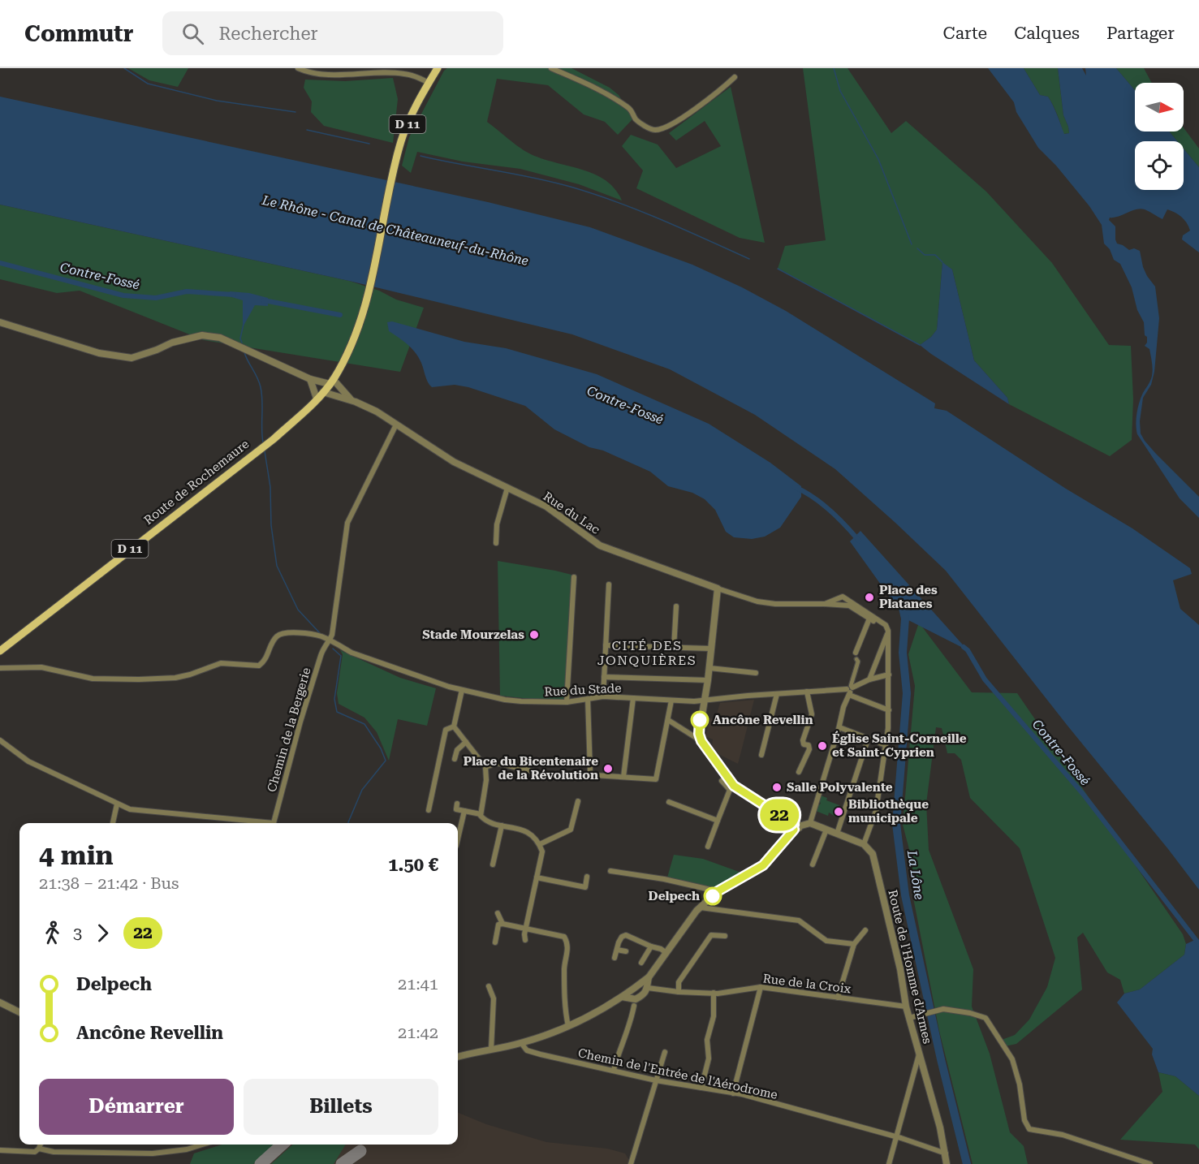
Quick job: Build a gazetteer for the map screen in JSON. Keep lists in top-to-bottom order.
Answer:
{
  "streets": {
    "main road": ["D 11", "Route de Rochemaure"],
    "street": [
      "Rue du Lac",
      "Rue du Stade",
      "Chemin de la Bergerie",
      "Route de l'Homme d'Armes",
      "Rue de la Croix",
      "Chemin de l'Entrée de l'Aérodrome"
    ]
  },
  "crossings": [
    ["D 11", "Route de Rochemaure"],
    ["Route de Rochemaure", "Rue du Lac"],
    ["Rue du Lac", "Chemin de la Bergerie"],
    ["Rue du Stade", "Chemin de la Bergerie"],
    ["Route de l'Homme d'Armes", "Rue de la Croix"],
    ["Route de l'Homme d'Armes", "Chemin de l'Entrée de l'Aérodrome"]
  ],
  "districts": ["CITÉ DES JONQUIÈRES"],
  "water": ["Le Rhône - Canal de Châteauneuf-du-Rhône", "Contre-Fossé", "La Lône"],
  "places": [
    "Place des Platanes",
    "Stade Mourzelas",
    "Ancône Revellin",
    "Église Saint-Corneille et Saint-Cyprien",
    "Place du Bicentenaire de la Révolution",
    "Salle Polyvalente",
    "Bibliothèque municipale",
    "Delpech"
  ],
  "lines": ["bus line 22"],
  "north": "right",
  "page": {
    "header": "Commutr",
    "search": "Rechercher",
    "nav": ["Carte", "Calques", "Partager"],
    "on_map": "22",
    "heading": ["4 min", "21:38 – 21:42 · Bus", "1.50 €"],
    "legs": ["3", "22"],
    "list": [
      {
        "name": "Delpech",
        "value": "21:41"
      },
      {
        "name": "Ancône Revellin",
        "value": "21:42"
      }
    ],
    "buttons": ["Démarrer", "Billets"]
  }
}
